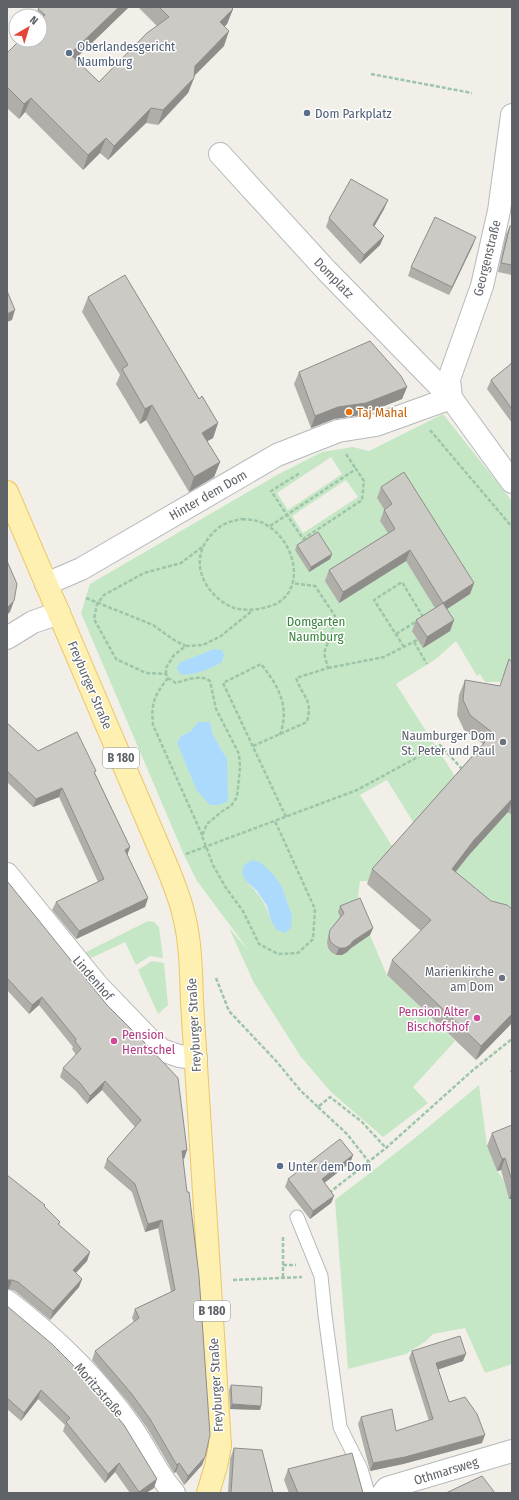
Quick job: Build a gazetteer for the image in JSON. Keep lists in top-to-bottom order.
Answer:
{
  "streets": {
    "main road": ["Freyburger Straße", "B 180"],
    "street": [
      "Georgenstraße",
      "Domplatz",
      "Hinter dem Dom",
      "Lindenhof",
      "Moritzstraße",
      "Othmarsweg"
    ]
  },
  "crossings": [
    ["Georgenstraße", "Domplatz"],
    ["Hinter dem Dom", "Freyburger Straße"],
    ["Hinter dem Dom", "B 180"],
    ["Freyburger Straße", "B 180"],
    ["Freyburger Straße", "Lindenhof"]
  ],
  "parks": ["Domgarten Naumburg"],
  "places": [
    "Oberlandesgericht Naumburg",
    "Dom Parkplatz",
    "Taj Mahal",
    "Naumburger Dom St. Peter und Paul",
    "Marienkirche am Dom",
    "Pension Alter Bischofshof",
    "Pension Hentschel",
    "Unter dem Dom"
  ],
  "north": "top right"
}
